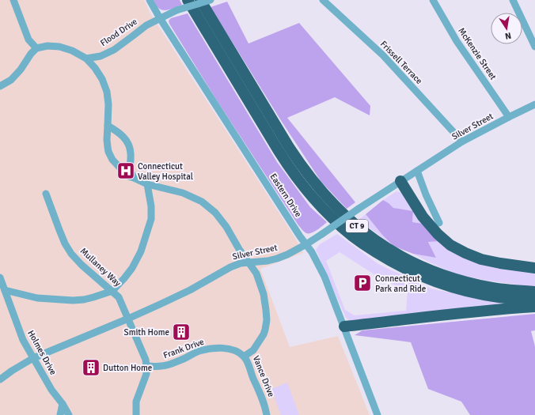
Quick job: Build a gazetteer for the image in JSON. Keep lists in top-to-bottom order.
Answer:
{
  "streets": {
    "highway": ["CT 9"],
    "street": [
      "Flood Drive",
      "McKenzie Street",
      "Frissell Terrace",
      "Silver Street",
      "Eastern Drive",
      "Mullaney Way",
      "Frank Drive",
      "Holmes Drive",
      "Vance Drive"
    ]
  },
  "crossings": [
    ["Flood Drive", "Eastern Drive"],
    ["Flood Drive", "Vance Drive"],
    ["McKenzie Street", "Silver Street"],
    ["Frissell Terrace", "Silver Street"],
    ["Silver Street", "Eastern Drive"],
    ["Silver Street", "Mullaney Way"],
    ["Silver Street", "Holmes Drive"],
    ["Silver Street", "Vance Drive"],
    ["Mullaney Way", "Frank Drive"],
    ["Frank Drive", "Vance Drive"]
  ],
  "places": {
    "hospital": ["Connecticut Valley Hospital"],
    "parking": ["Connecticut Park and Ride"],
    "building": ["Smith Home", "Dutton Home"]
  },
  "north": "bottom"
}
